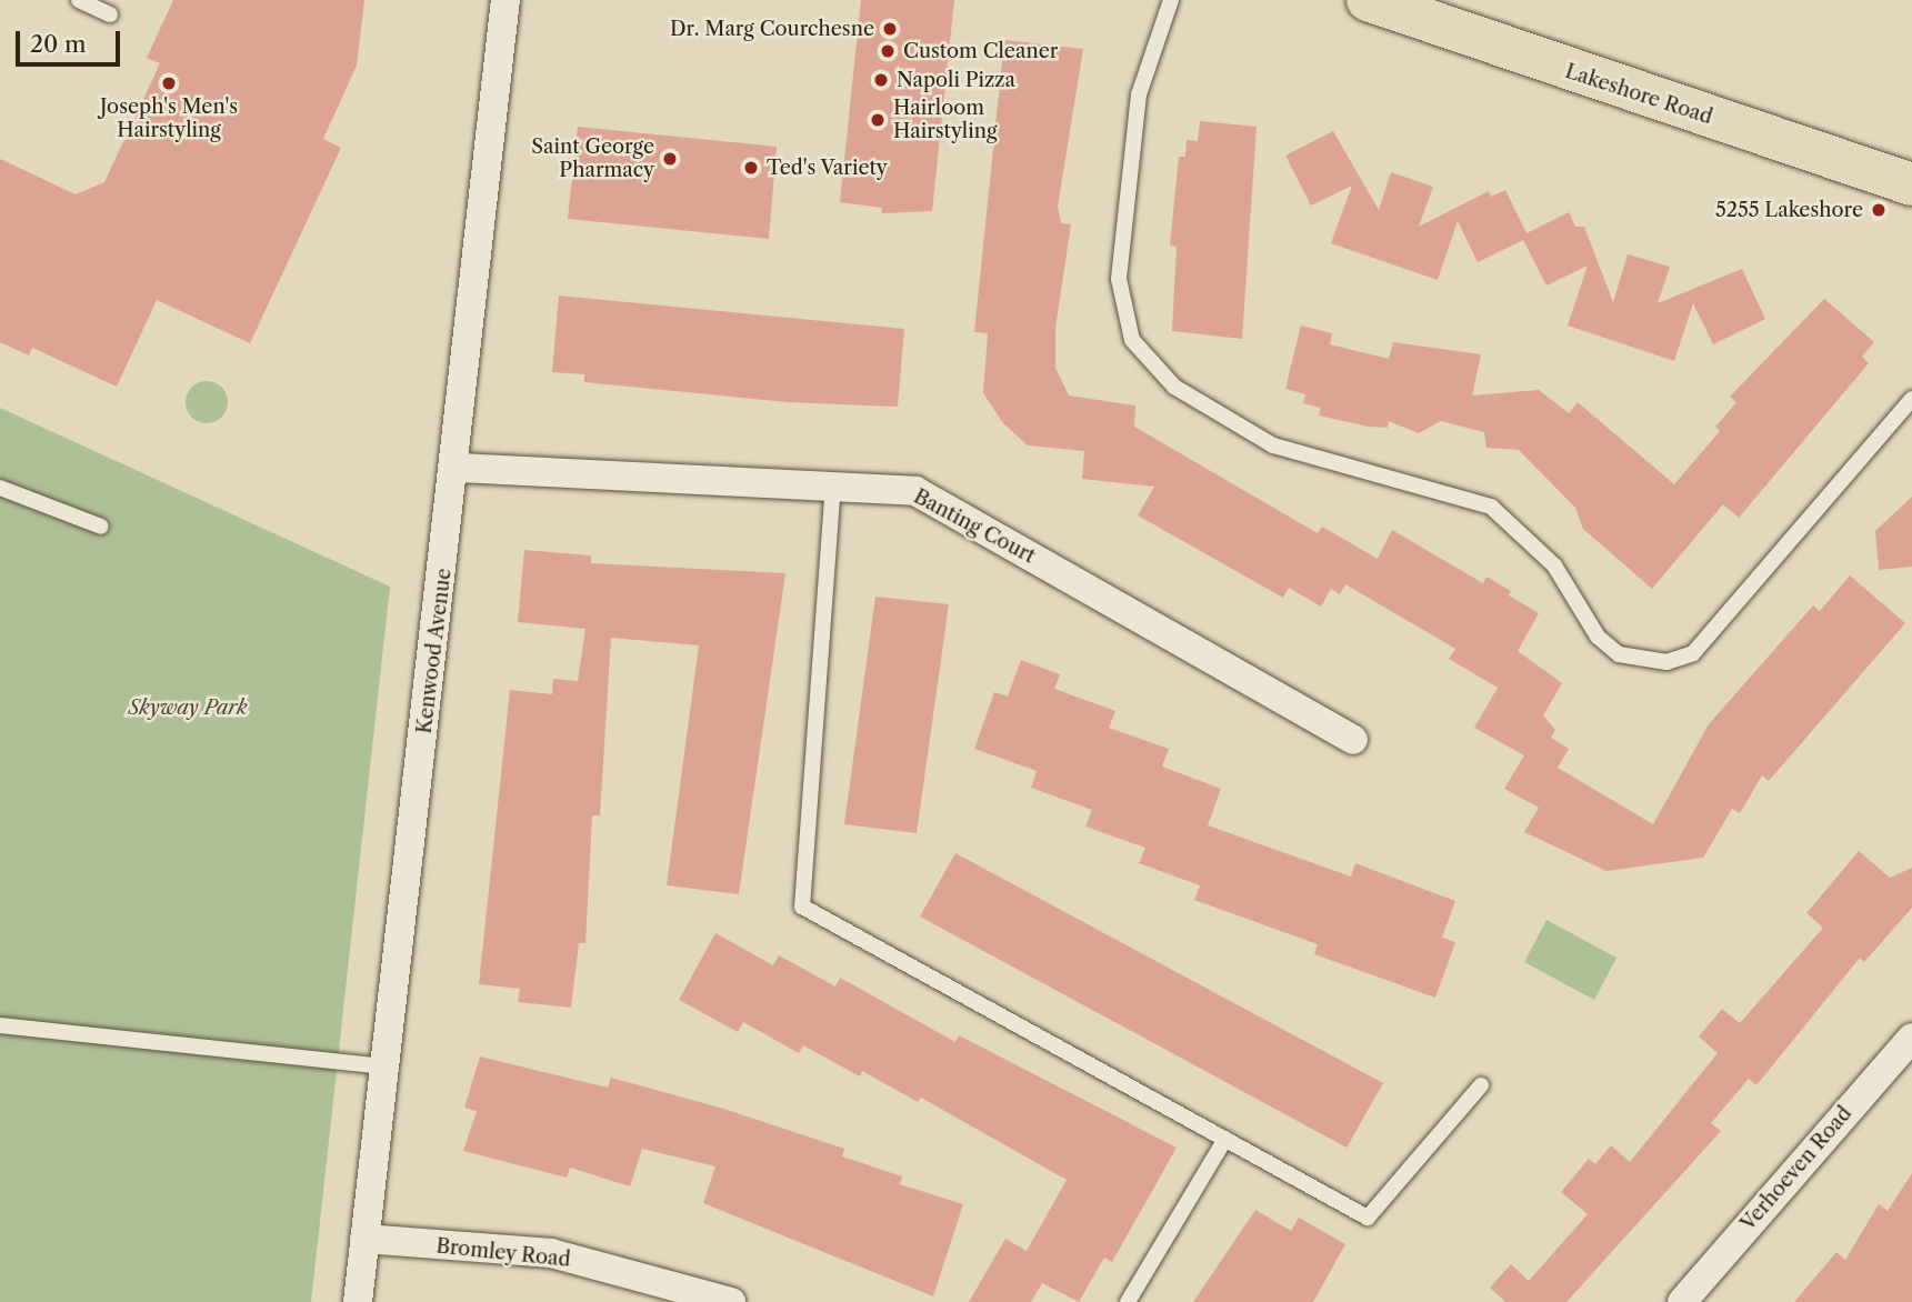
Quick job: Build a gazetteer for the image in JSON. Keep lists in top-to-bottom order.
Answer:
{
  "streets": {
    "main road": ["Lakeshore Road"],
    "street": [
      "Banting Court",
      "Kenwood Avenue",
      "Verhoeven Road",
      "Bromley Road"
    ]
  },
  "crossings": [
    ["Banting Court", "Kenwood Avenue"],
    ["Kenwood Avenue", "Bromley Road"]
  ],
  "parks": ["Skyway Park"],
  "places": [
    "Dr. Marg Courchesne",
    "Custom Cleaner",
    "Napoli Pizza",
    "Joseph's Men's Hairstyling",
    "Hairloom Hairstyling",
    "Saint George Pharmacy",
    "Ted's Variety",
    "5255 Lakeshore"
  ],
  "scale_bar": "20 m"
}
